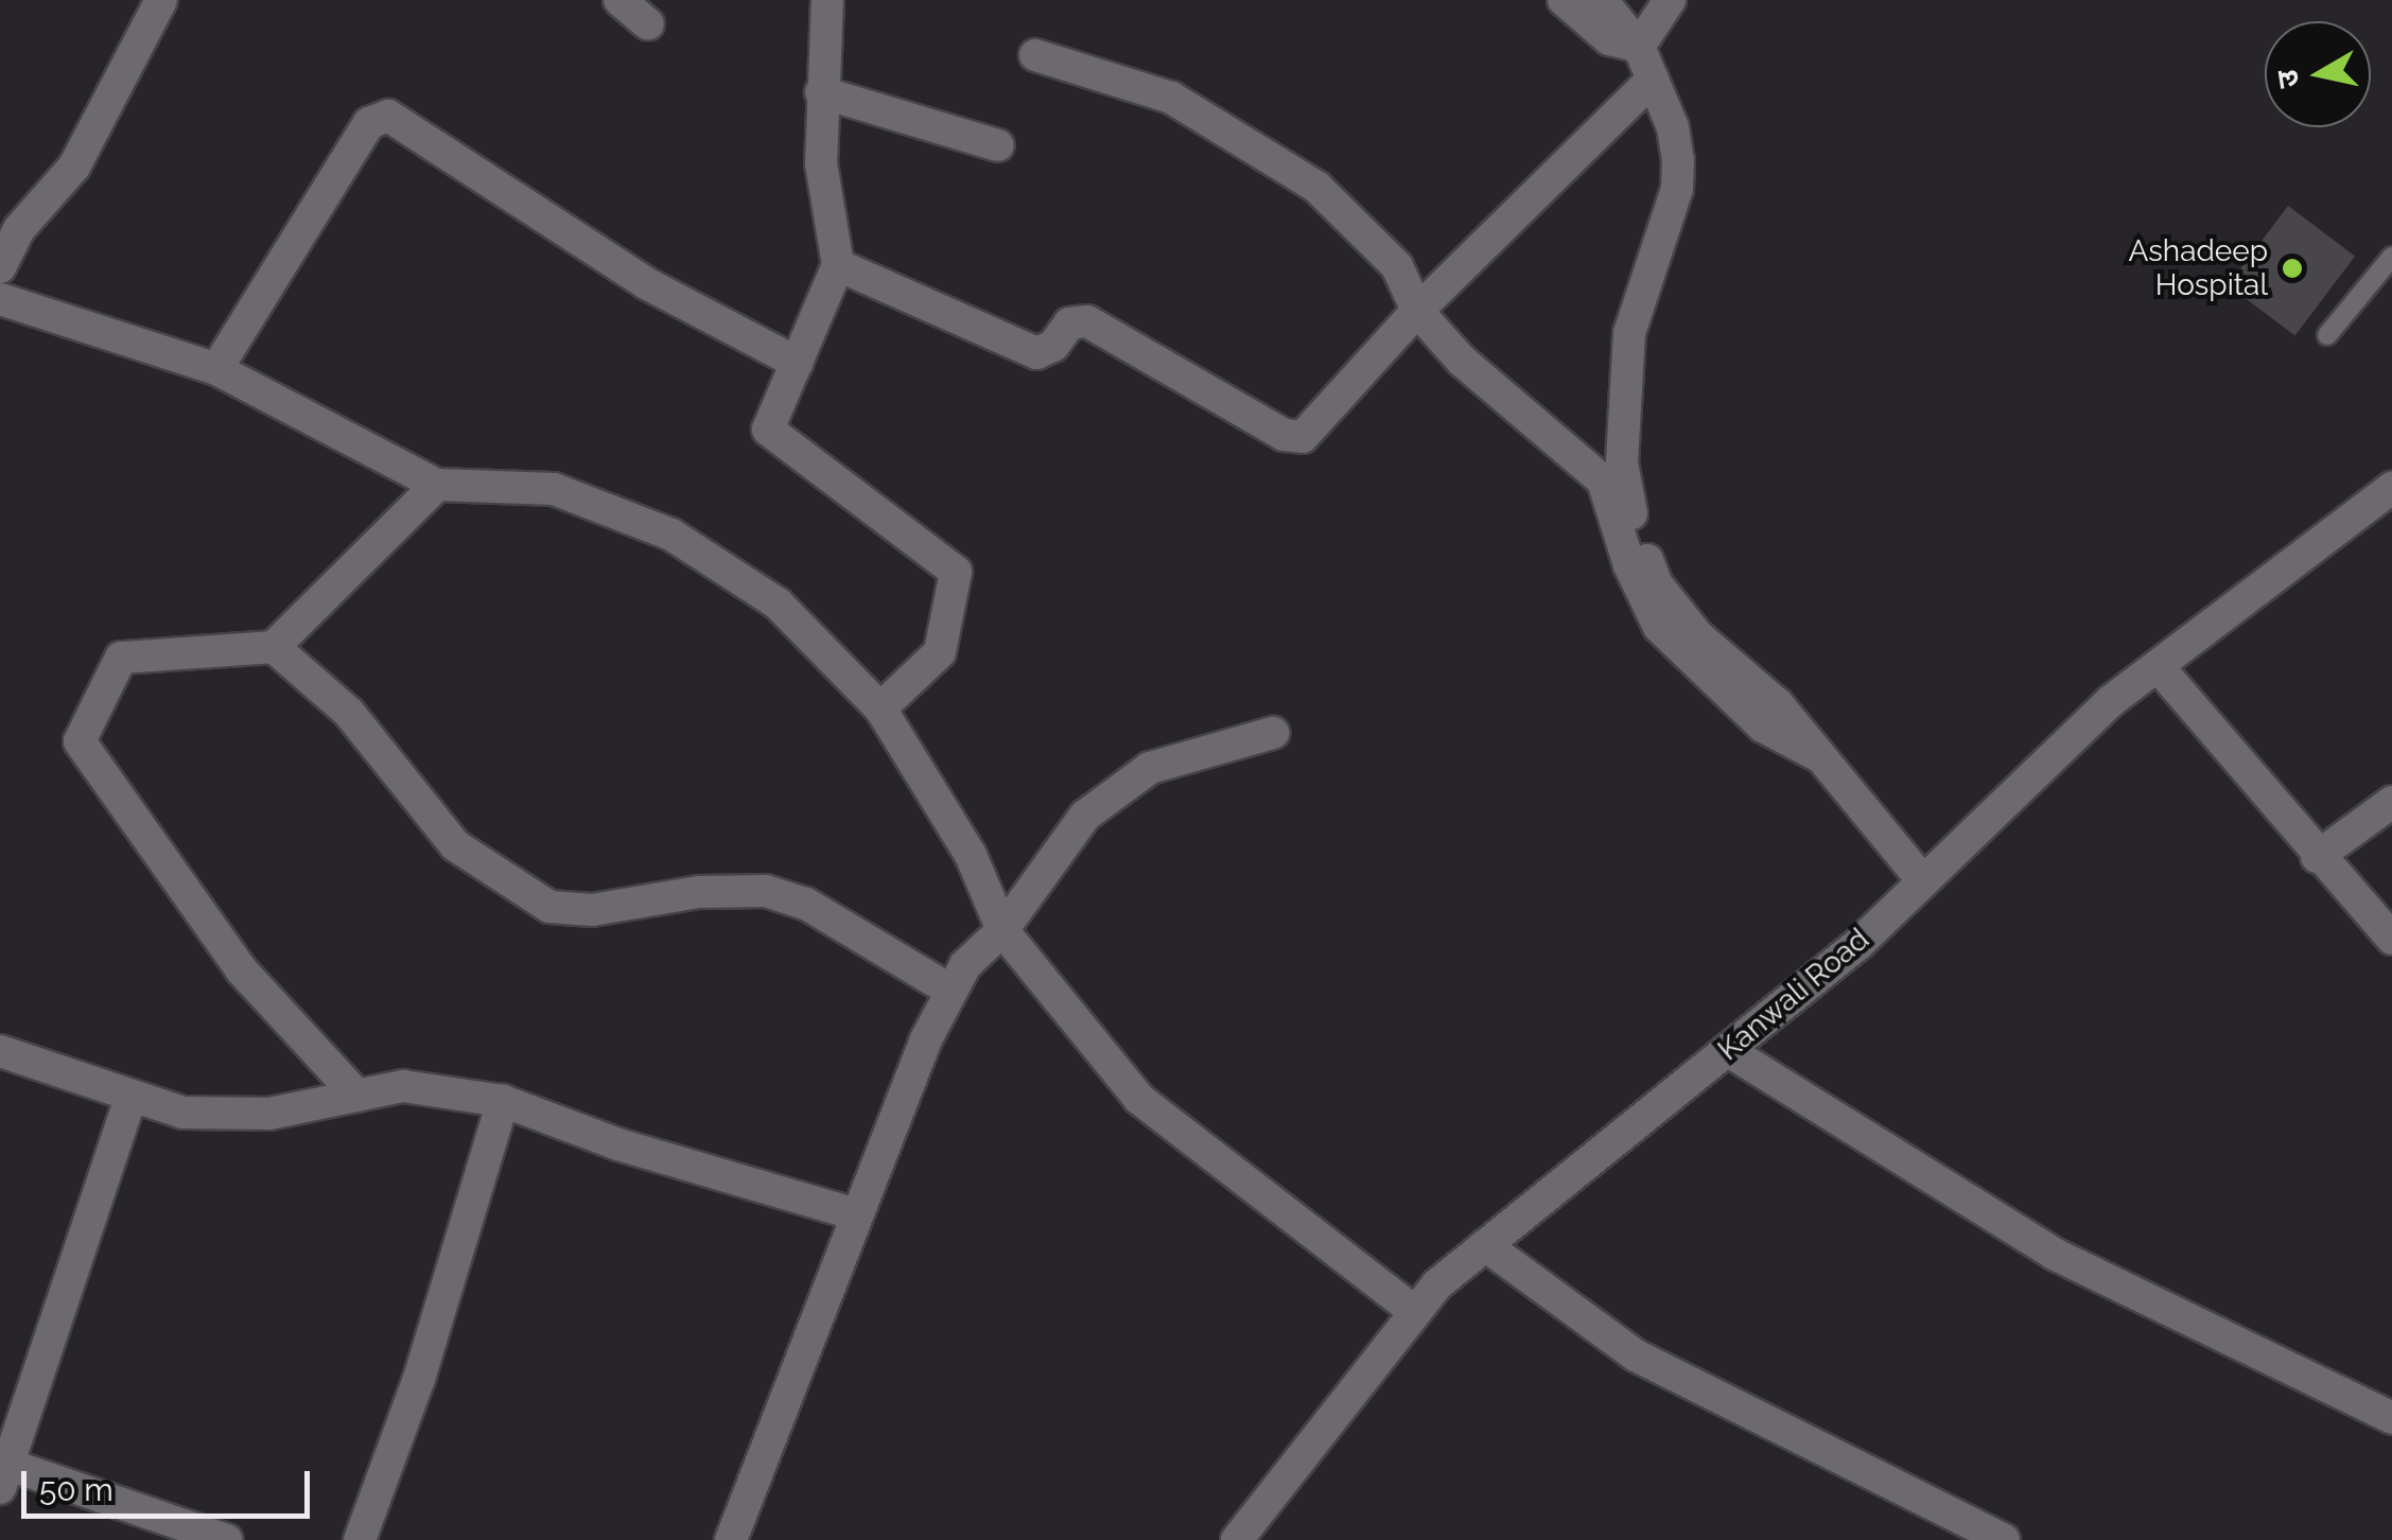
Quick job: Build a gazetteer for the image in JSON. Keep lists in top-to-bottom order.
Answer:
{
  "streets": {
    "street": ["Kanwali Road"]
  },
  "places": ["Ashadeep Hospital"],
  "scale_bar": "50 m",
  "north": "left"
}
